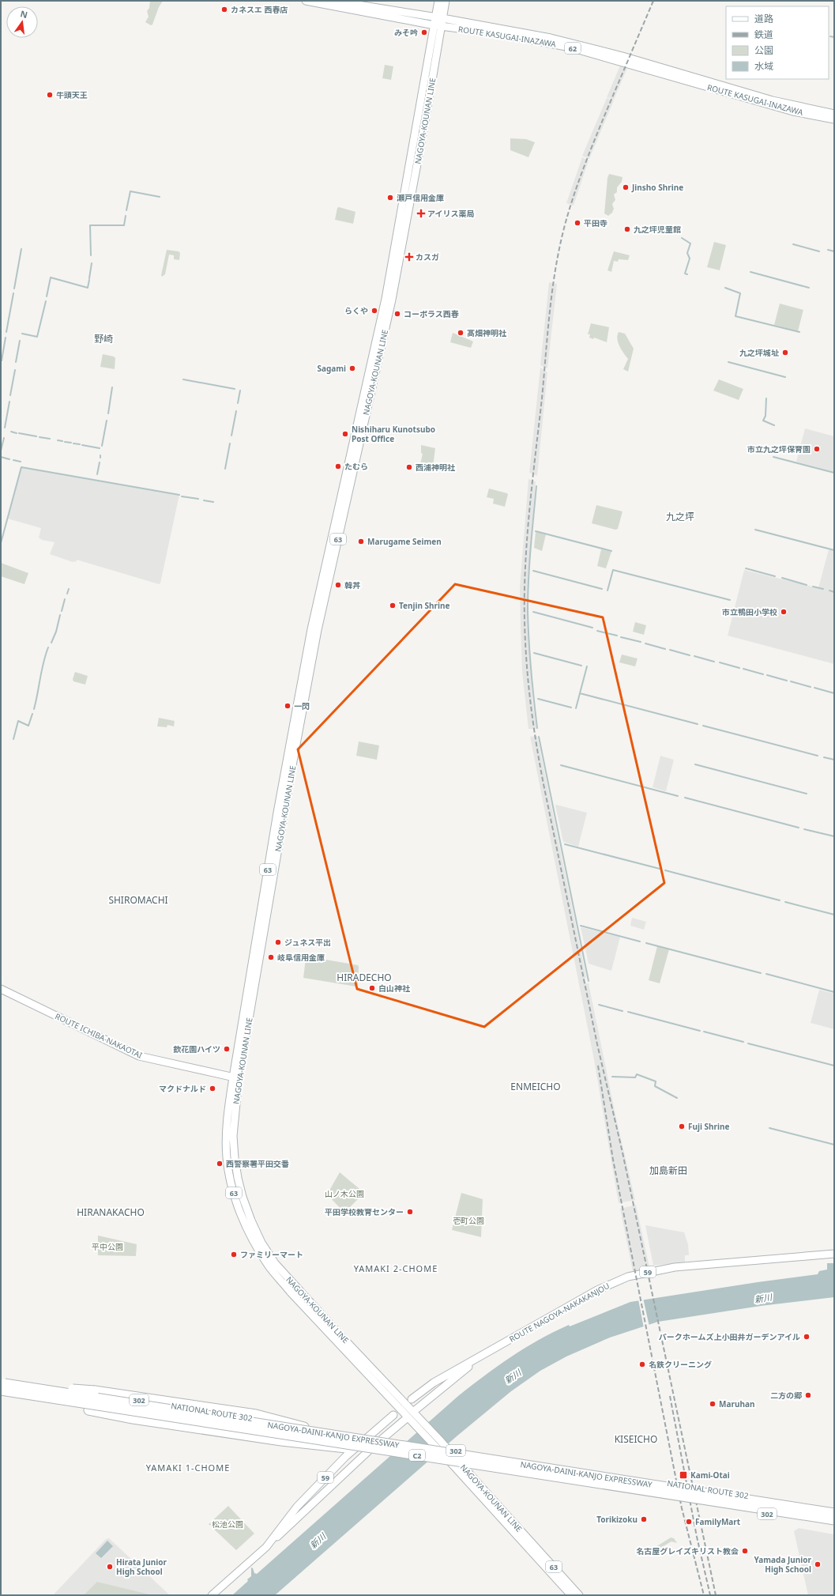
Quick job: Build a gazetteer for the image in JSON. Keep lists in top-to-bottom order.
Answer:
{
  "streets": {
    "highway": [
      "302",
      "NATIONAL ROUTE 302",
      "NAGOYA-DAINI-KANJO EXPRESSWAY",
      "C2"
    ],
    "main road": [
      "ROUTE KASUGAI-INAZAWA",
      "62",
      "NAGOYA-KOUNAN LINE",
      "63",
      "ROUTE ICHIBA-NAKAOTAI",
      "59",
      "ROUTE NAGOYA-NAKAKANJOU"
    ]
  },
  "crossings": [
    ["ROUTE KASUGAI-INAZAWA", "NAGOYA-KOUNAN LINE"],
    ["NAGOYA-KOUNAN LINE", "ROUTE ICHIBA-NAKAOTAI"],
    ["NAGOYA-KOUNAN LINE", "NATIONAL ROUTE 302"],
    ["NATIONAL ROUTE 302", "NAGOYA-DAINI-KANJO EXPRESSWAY"]
  ],
  "districts": [
    "野崎",
    "九之坪",
    "SHIROMACHI",
    "HIRADECHO",
    "ENMEICHO",
    "加島新田",
    "HIRANAKACHO",
    "YAMAKI 2-CHOME",
    "KISEICHO",
    "YAMAKI 1-CHOME"
  ],
  "water": ["新川"],
  "parks": [
    "山ノ木公園",
    "壱町公園",
    "平中公園",
    "松池公園"
  ],
  "places": {
    "other": [
      "カネスエ 西春店",
      "みそ吟",
      "牛頭天王",
      "Jinsho Shrine",
      "瀬戸信用金庫",
      "平田寺",
      "九之坪児童館",
      "らくや",
      "コーポラス西春",
      "髙畑神明社",
      "九之坪城址",
      "Sagami",
      "Nishiharu Kunotsubo Post Office",
      "市立九之坪保育園",
      "たむら",
      "西浦神明社",
      "Marugame Seimen",
      "韓丼",
      "Tenjin Shrine",
      "市立鴨田小学校",
      "一閃",
      "ジュネス平出",
      "岐阜信用金庫",
      "白山神社",
      "欽花園ハイツ",
      "マクドナルド",
      "Fuji Shrine",
      "西警察署平田交番",
      "平田学校教育センター",
      "ファミリーマート",
      "パークホームズ上小田井ガーデンアイル",
      "名鉄クリーニング",
      "二方の郷",
      "Maruhan",
      "Torikizoku",
      "FamilyMart",
      "名古屋グレイズキリスト教会",
      "Yamada Junior High School",
      "Hirata Junior High School"
    ],
    "health": ["アイリス薬局", "カスガ"],
    "transit": ["Kami-Otai"]
  },
  "legend": [
    "道路",
    "鉄道",
    "公園",
    "水域"
  ],
  "north": "top"
}
